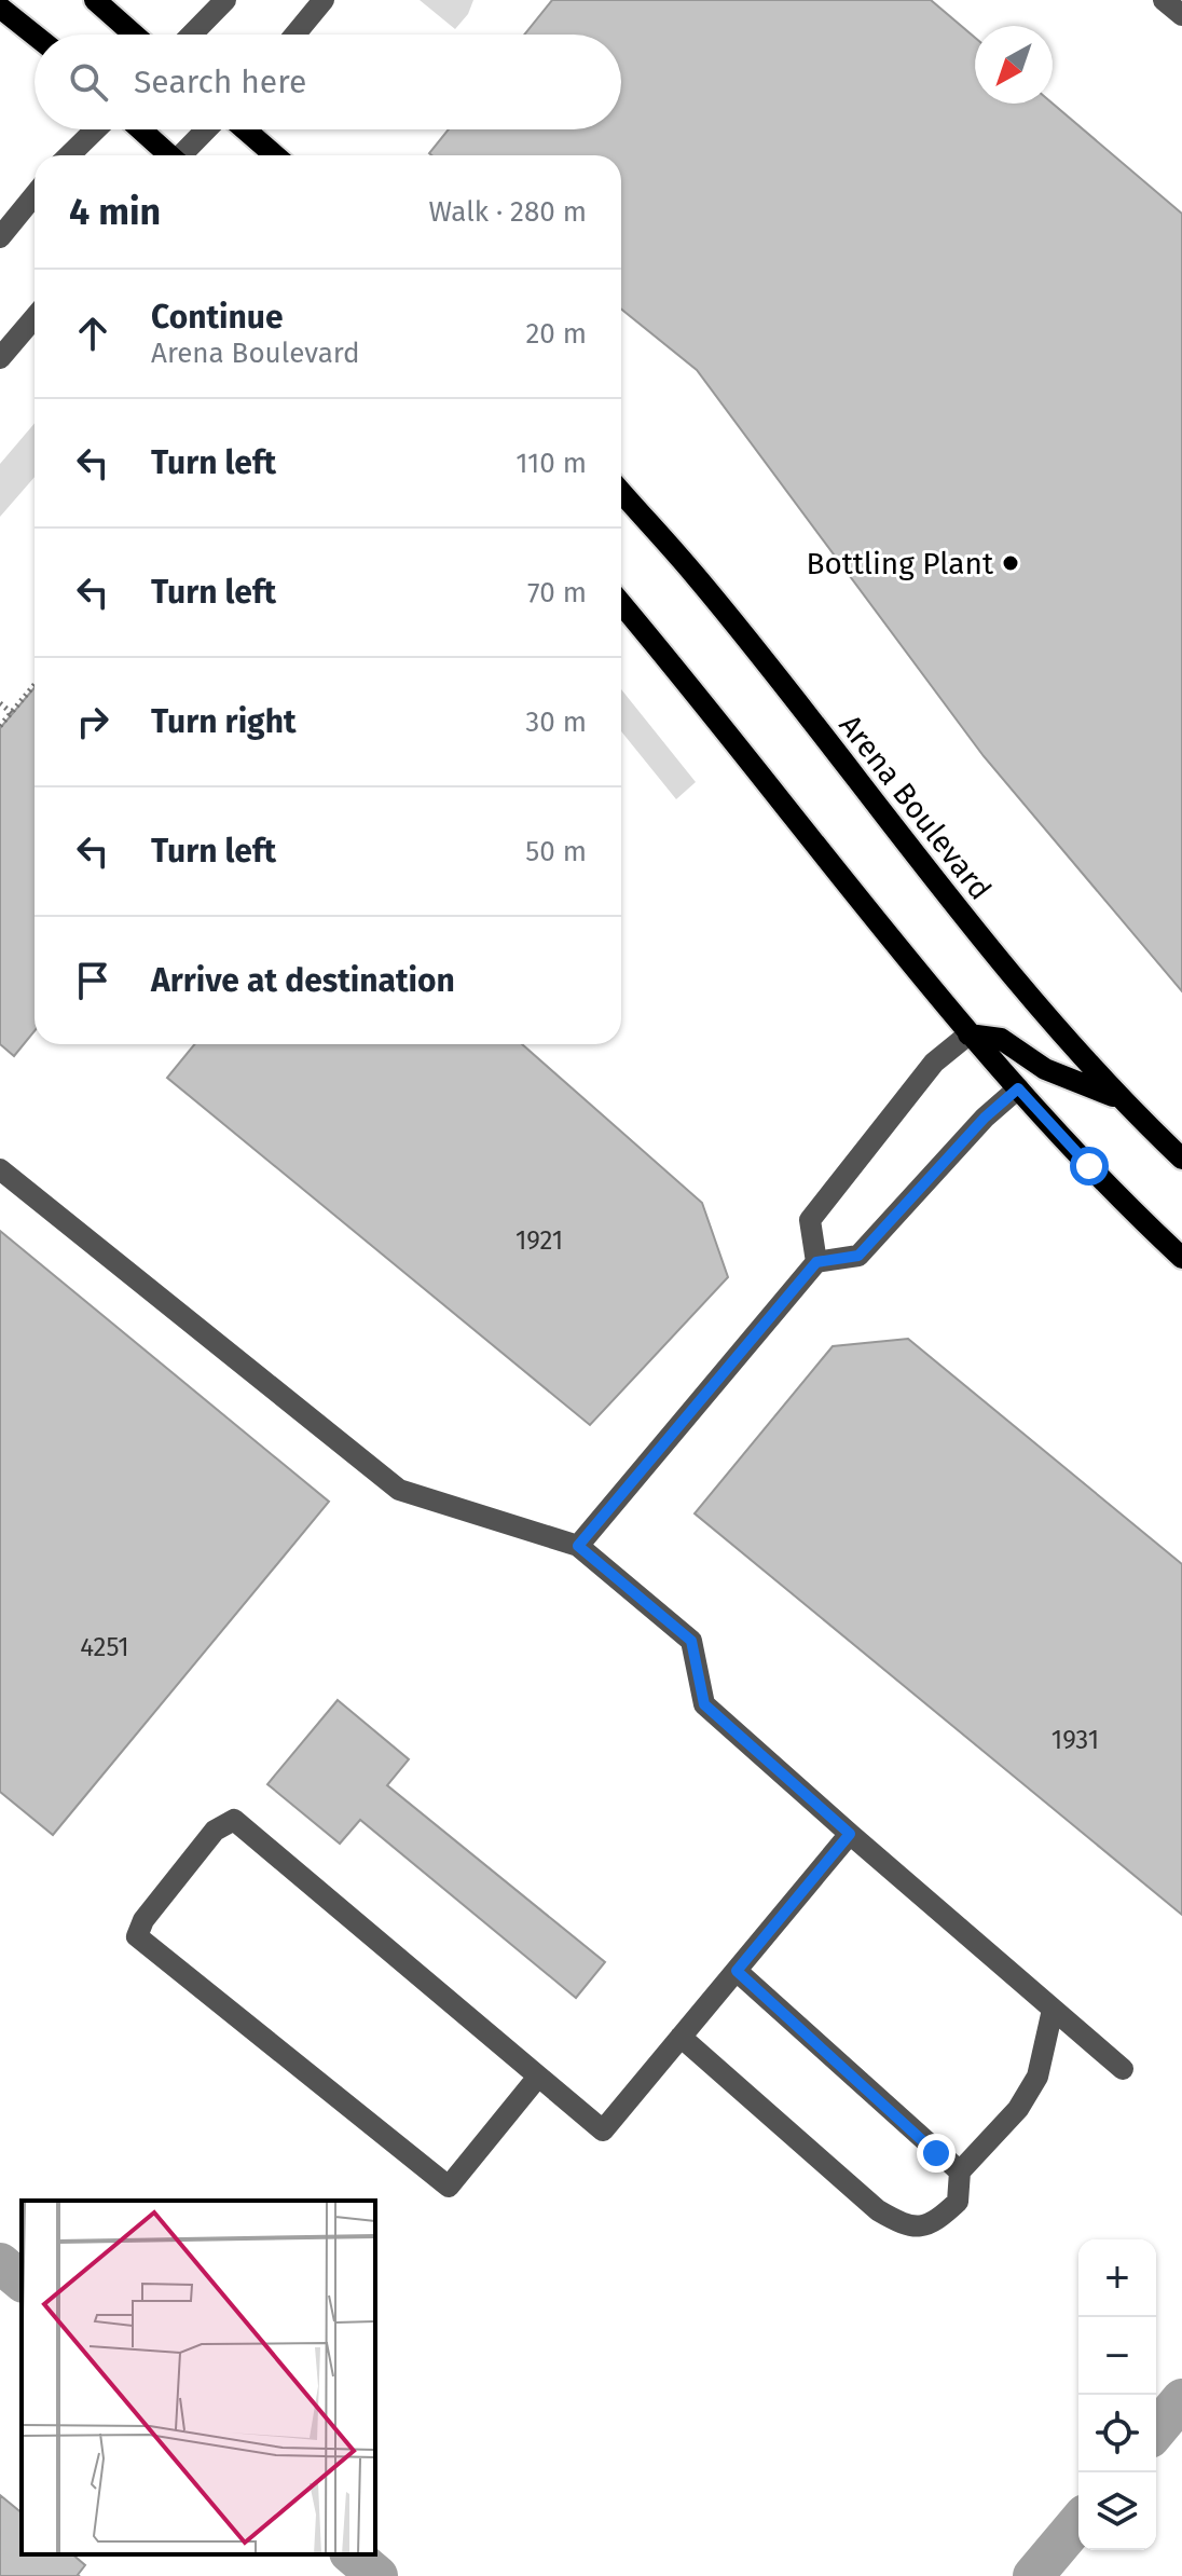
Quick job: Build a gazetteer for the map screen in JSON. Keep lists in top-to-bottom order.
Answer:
{
  "streets": {
    "main road": ["Arena Boulevard"]
  },
  "places": ["Bottling Plant"],
  "house_numbers": ["1921", "4251", "1931"],
  "north": "bottom left",
  "page": {
    "search": "Search here",
    "heading": ["4 min", "Walk · 280 m"],
    "list": [
      ["Continue", "Arena Boulevard", "20 m"],
      ["Turn left", "110 m"],
      ["Turn left", "70 m"],
      ["Turn right", "30 m"],
      ["Turn left", "50 m"],
      "Arrive at destination"
    ],
    "map_buttons": ["+", "−"]
  }
}
